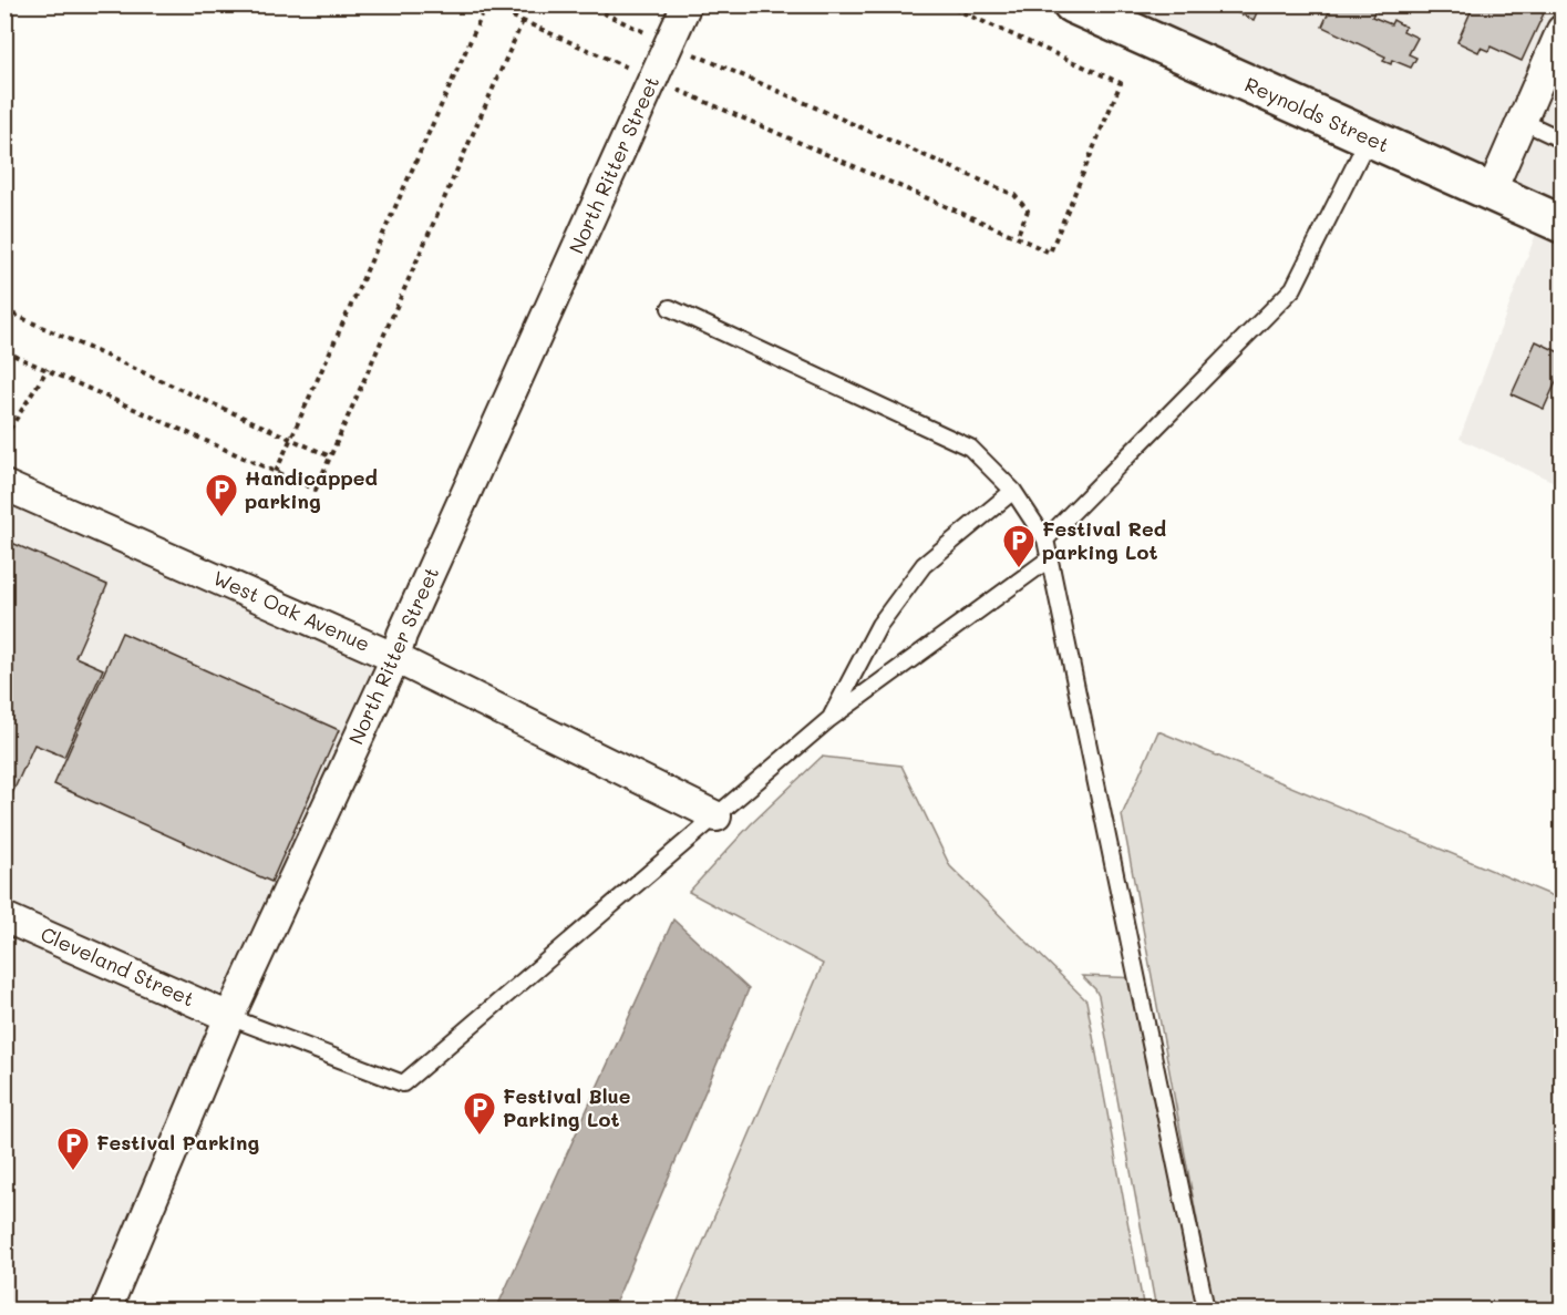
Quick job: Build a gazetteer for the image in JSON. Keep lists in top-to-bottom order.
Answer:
{
  "streets": {
    "main road": ["Reynolds Street"],
    "street": ["North Ritter Street", "West Oak Avenue", "Cleveland Street"]
  },
  "crossings": [
    ["North Ritter Street", "West Oak Avenue"],
    ["North Ritter Street", "Cleveland Street"]
  ],
  "places": {
    "parking": [
      "Handicapped parking",
      "Festival Red parking Lot",
      "Festival Blue Parking Lot",
      "Festival Parking"
    ]
  }
}
